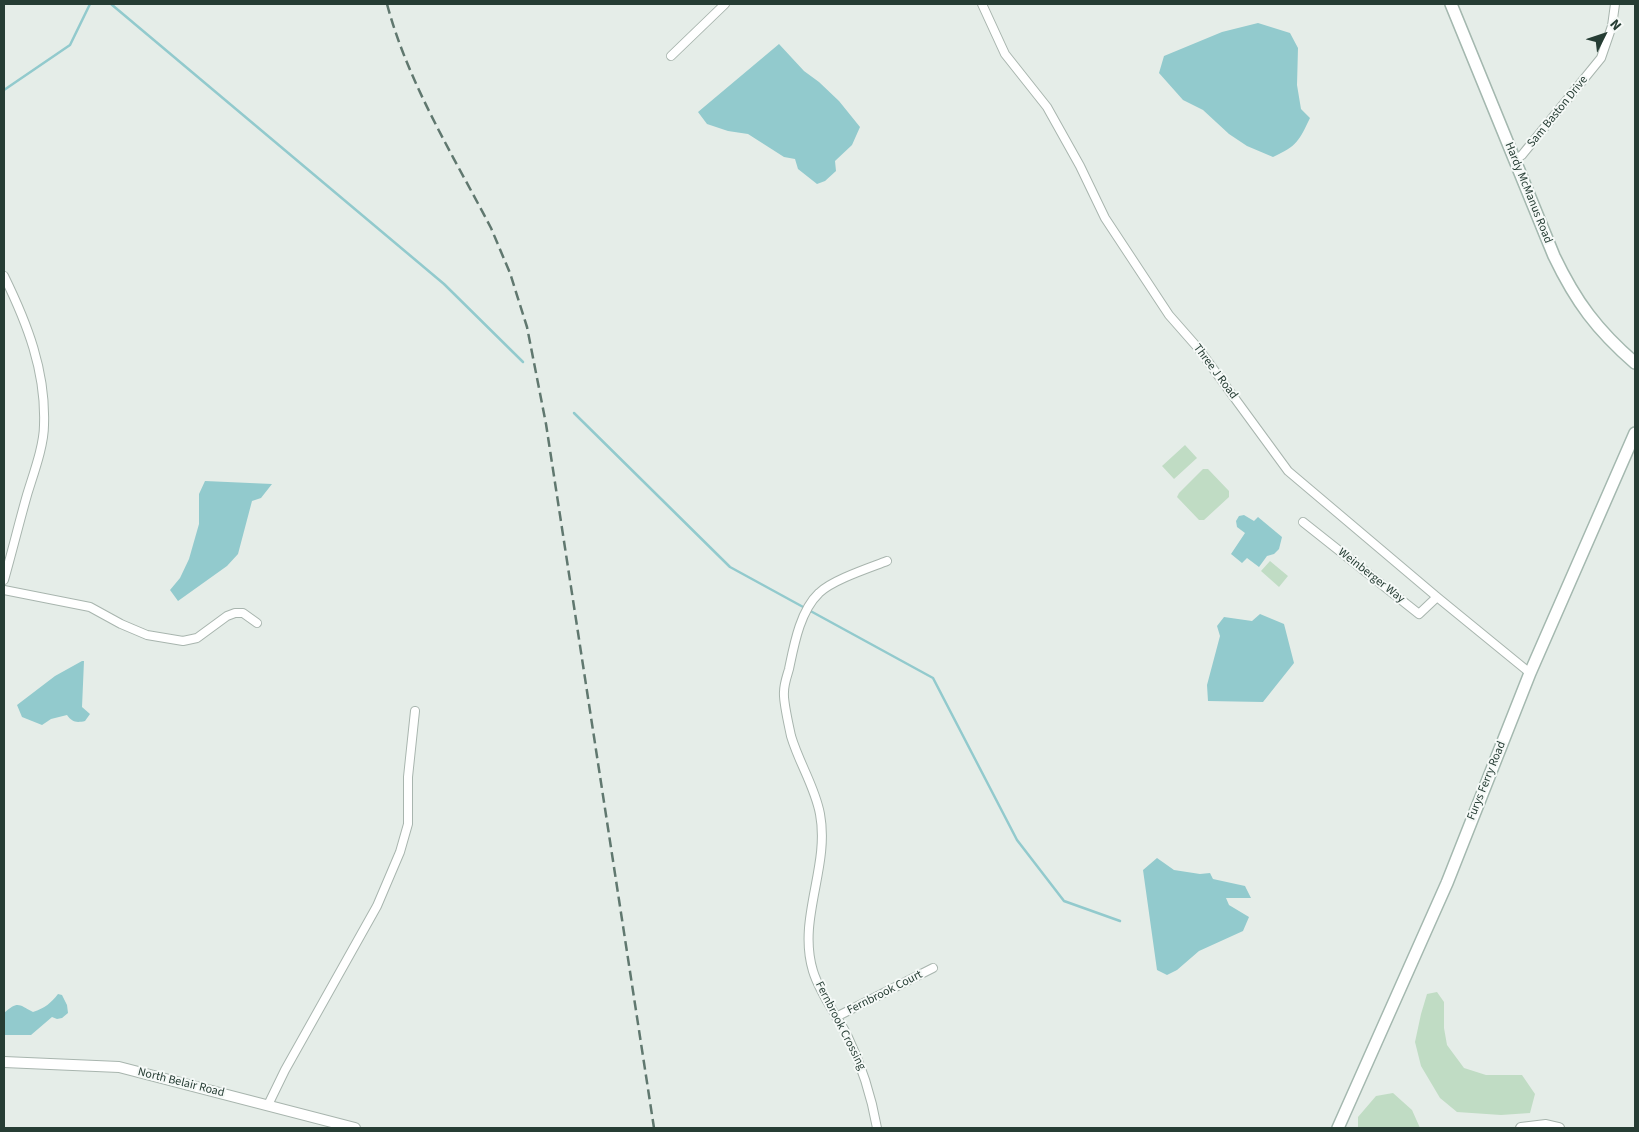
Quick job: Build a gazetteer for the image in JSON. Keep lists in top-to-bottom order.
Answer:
{
  "streets": {
    "main road": ["Hardy McManus Road", "Furys Ferry Road"],
    "street": [
      "Sam Baston Drive",
      "Three J Road",
      "Weinberger Way",
      "Fernbrook Court",
      "Fernbrook Crossing",
      "North Belair Road"
    ]
  },
  "crossings": [
    ["Sam Baston Drive", "Hardy McManus Road"],
    ["Three J Road", "Weinberger Way"],
    ["Three J Road", "Furys Ferry Road"],
    ["Fernbrook Court", "Fernbrook Crossing"]
  ],
  "north": "top right"
}
